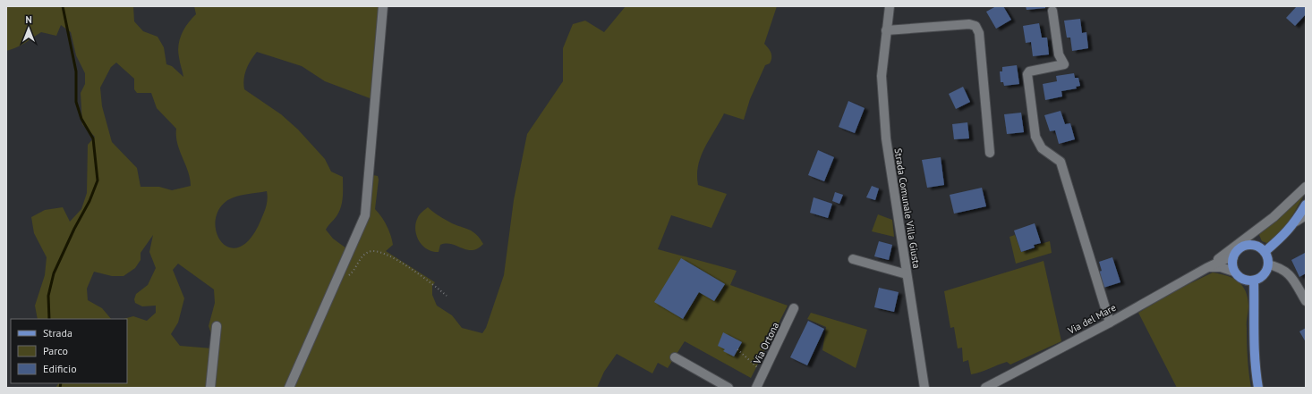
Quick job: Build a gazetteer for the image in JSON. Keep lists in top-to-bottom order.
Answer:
{
  "streets": {
    "street": ["Strada Comunale Villa Giusta", "Via del Mare", "Via Ortona"]
  },
  "legend": ["Strada", "Parco", "Edificio"],
  "north": "top"
}
